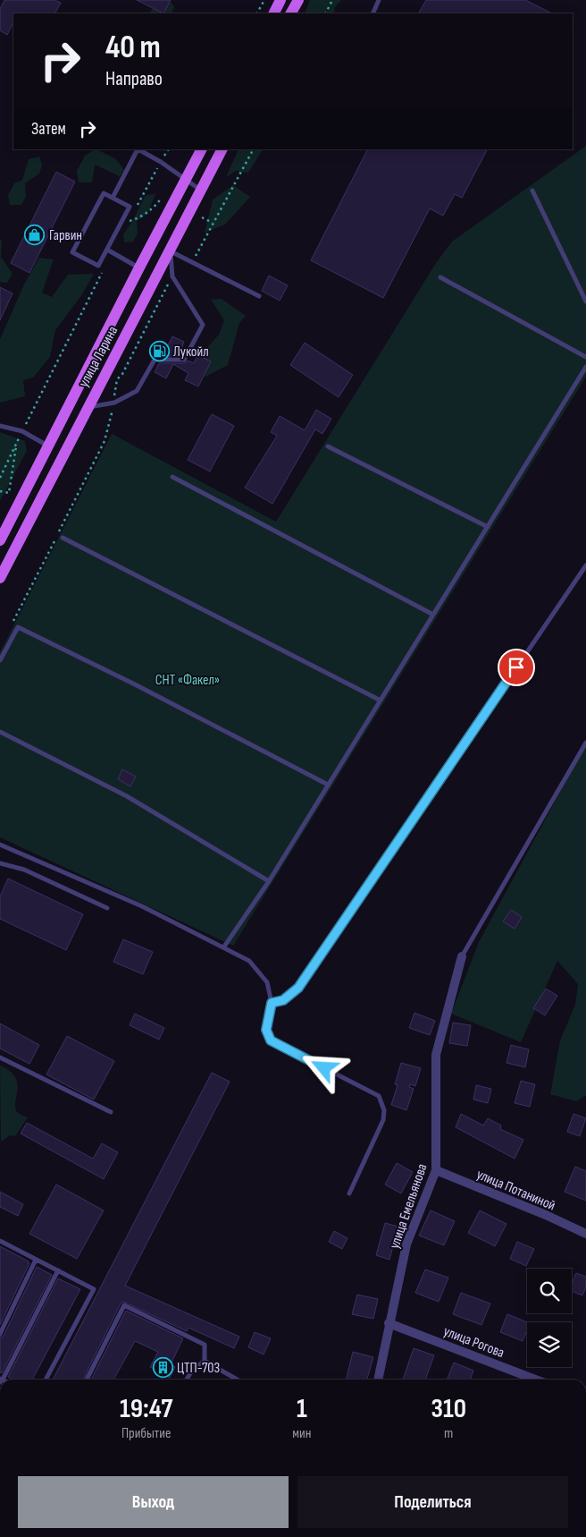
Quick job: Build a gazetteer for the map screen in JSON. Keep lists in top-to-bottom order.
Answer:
{
  "streets": {
    "main road": ["улица Ларина"],
    "street": ["улица Потаниной", "улица Емельянова", "улица Рогова"]
  },
  "crossings": [
    ["улица Потаниной", "улица Емельянова"],
    ["улица Емельянова", "улица Рогова"]
  ],
  "parks": ["СНТ «Факел»"],
  "places": {
    "shop": ["Гарвин"],
    "fuel station": ["Лукойл"],
    "building": ["ЦТП-703"]
  },
  "page": {
    "turn": ["40 m", "Направо"],
    "then": "Затем",
    "eta": [
      "19:47",
      "Прибытие",
      "1",
      "мин",
      "310",
      "m"
    ],
    "buttons": ["Выход", "Поделиться"]
  }
}
